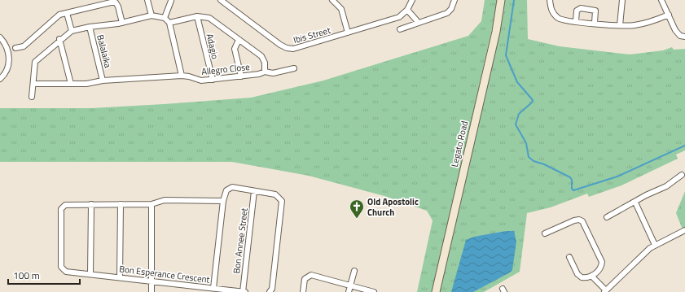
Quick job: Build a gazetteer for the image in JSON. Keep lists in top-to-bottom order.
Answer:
{
  "streets": {
    "street": [
      "Ibis Street",
      "Adagio",
      "Balalaika",
      "Allegro Close",
      "Legato Road",
      "Bon Annee Street",
      "Bon Esperance Crescent"
    ]
  },
  "crossings": [
    ["Adagio", "Allegro Close"],
    ["Balalaika", "Allegro Close"],
    ["Bon Annee Street", "Bon Esperance Crescent"]
  ],
  "places": {
    "church": ["Old Apostolic Church"]
  },
  "scale_bar": "100 m"
}
